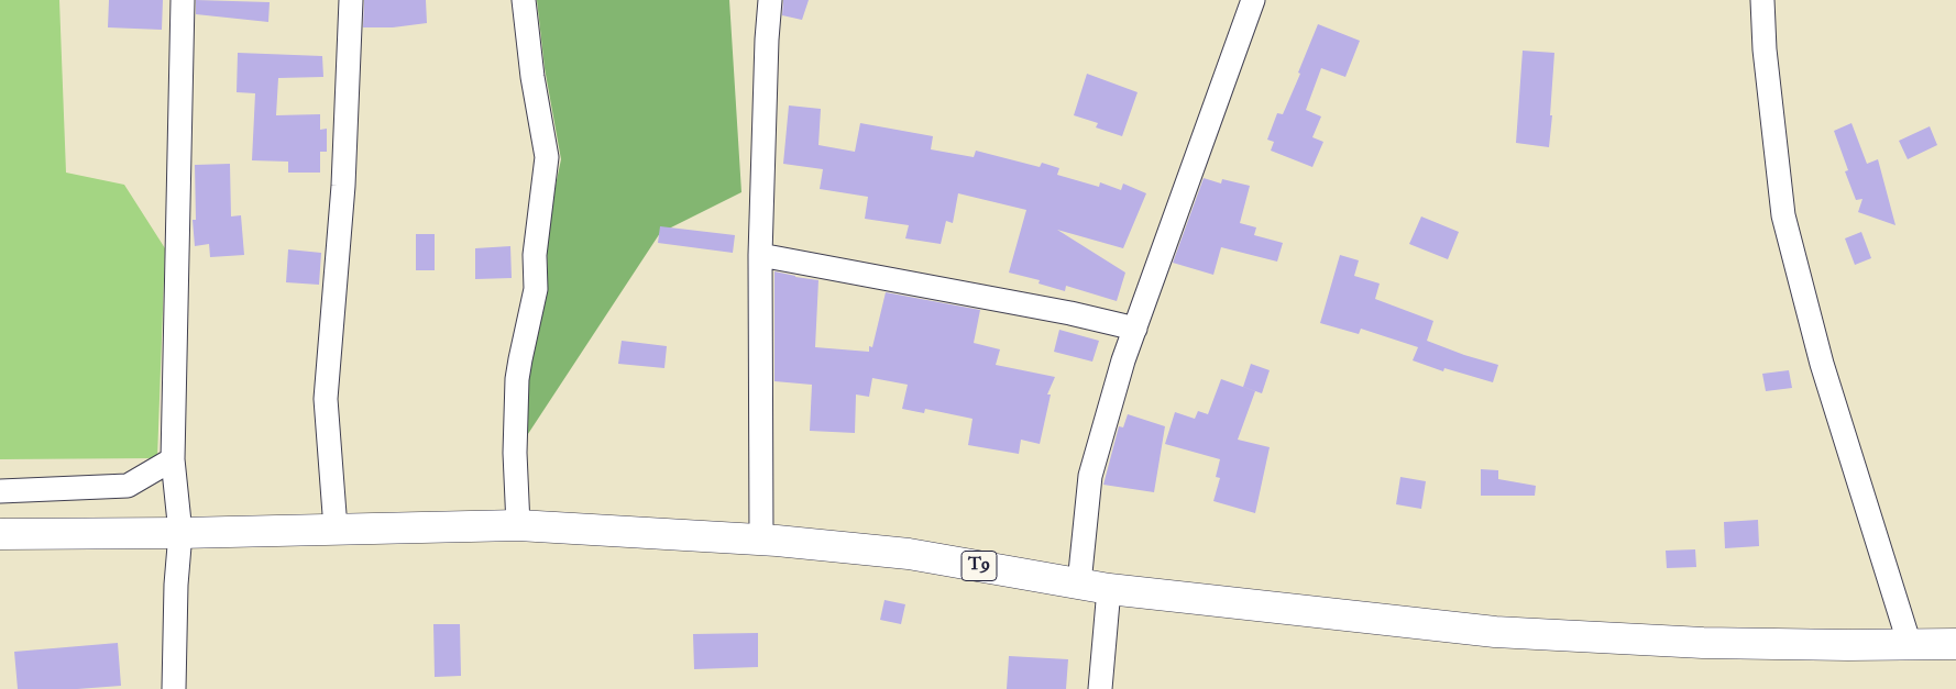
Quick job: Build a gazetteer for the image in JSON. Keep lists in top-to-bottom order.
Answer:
{
  "streets": {
    "highway": ["T9"]
  }
}
